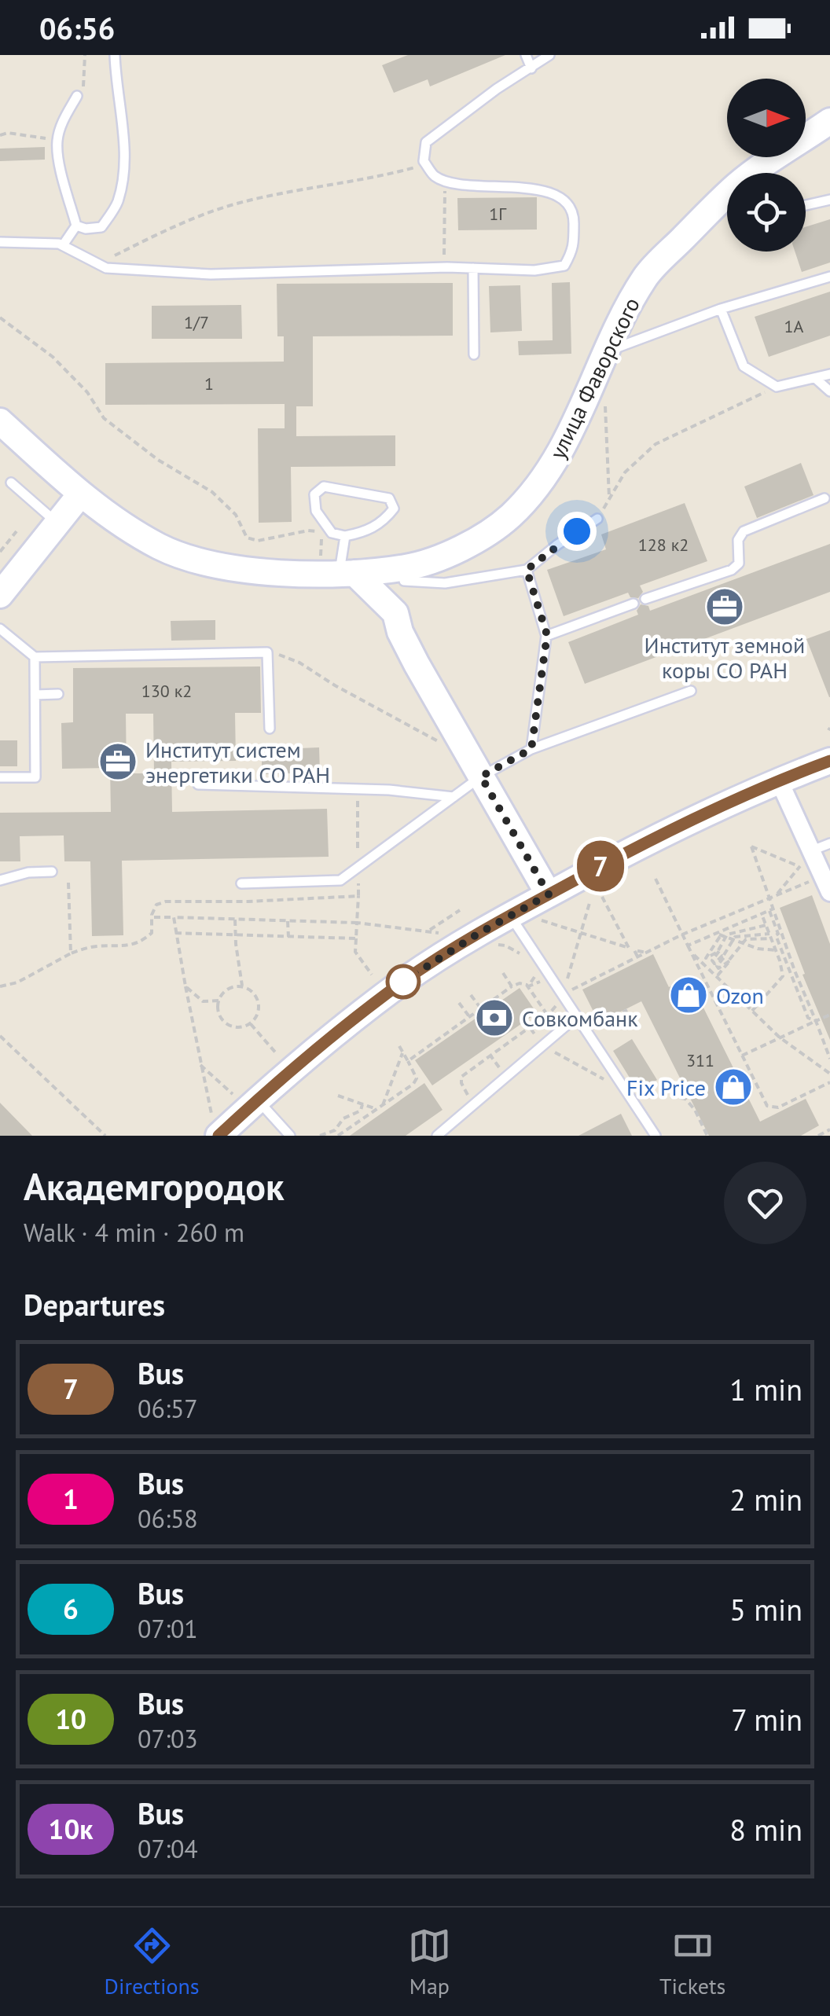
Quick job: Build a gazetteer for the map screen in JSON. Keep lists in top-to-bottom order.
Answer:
{
  "streets": {
    "street": ["улица Фаворского"]
  },
  "places": {
    "office": ["Институт земной коры СО РАН", "Институт систем энергетики СО РАН"],
    "shop": ["Ozon", "Fix Price"],
    "bank": ["Совкомбанк"]
  },
  "lines": ["bus line 7"],
  "house_numbers": [
    "1Г",
    "1/7",
    "1А",
    "1",
    "128 к2",
    "130 к2",
    "311"
  ],
  "north": "right",
  "page": {
    "status": "06:56",
    "on_map": "7",
    "heading": [
      ["Академгородок", "Walk · 4 min · 260 m"],
      "Departures"
    ],
    "list": [
      {
        "mark": "7",
        "name": "Bus",
        "note": "06:57",
        "value": "1 min"
      },
      {
        "mark": "1",
        "name": "Bus",
        "note": "06:58",
        "value": "2 min"
      },
      {
        "mark": "6",
        "name": "Bus",
        "note": "07:01",
        "value": "5 min"
      },
      {
        "mark": "10",
        "name": "Bus",
        "note": "07:03",
        "value": "7 min"
      },
      {
        "mark": "10к",
        "name": "Bus",
        "note": "07:04",
        "value": "8 min"
      }
    ],
    "tabs": ["Directions", "Map", "Tickets"]
  }
}
